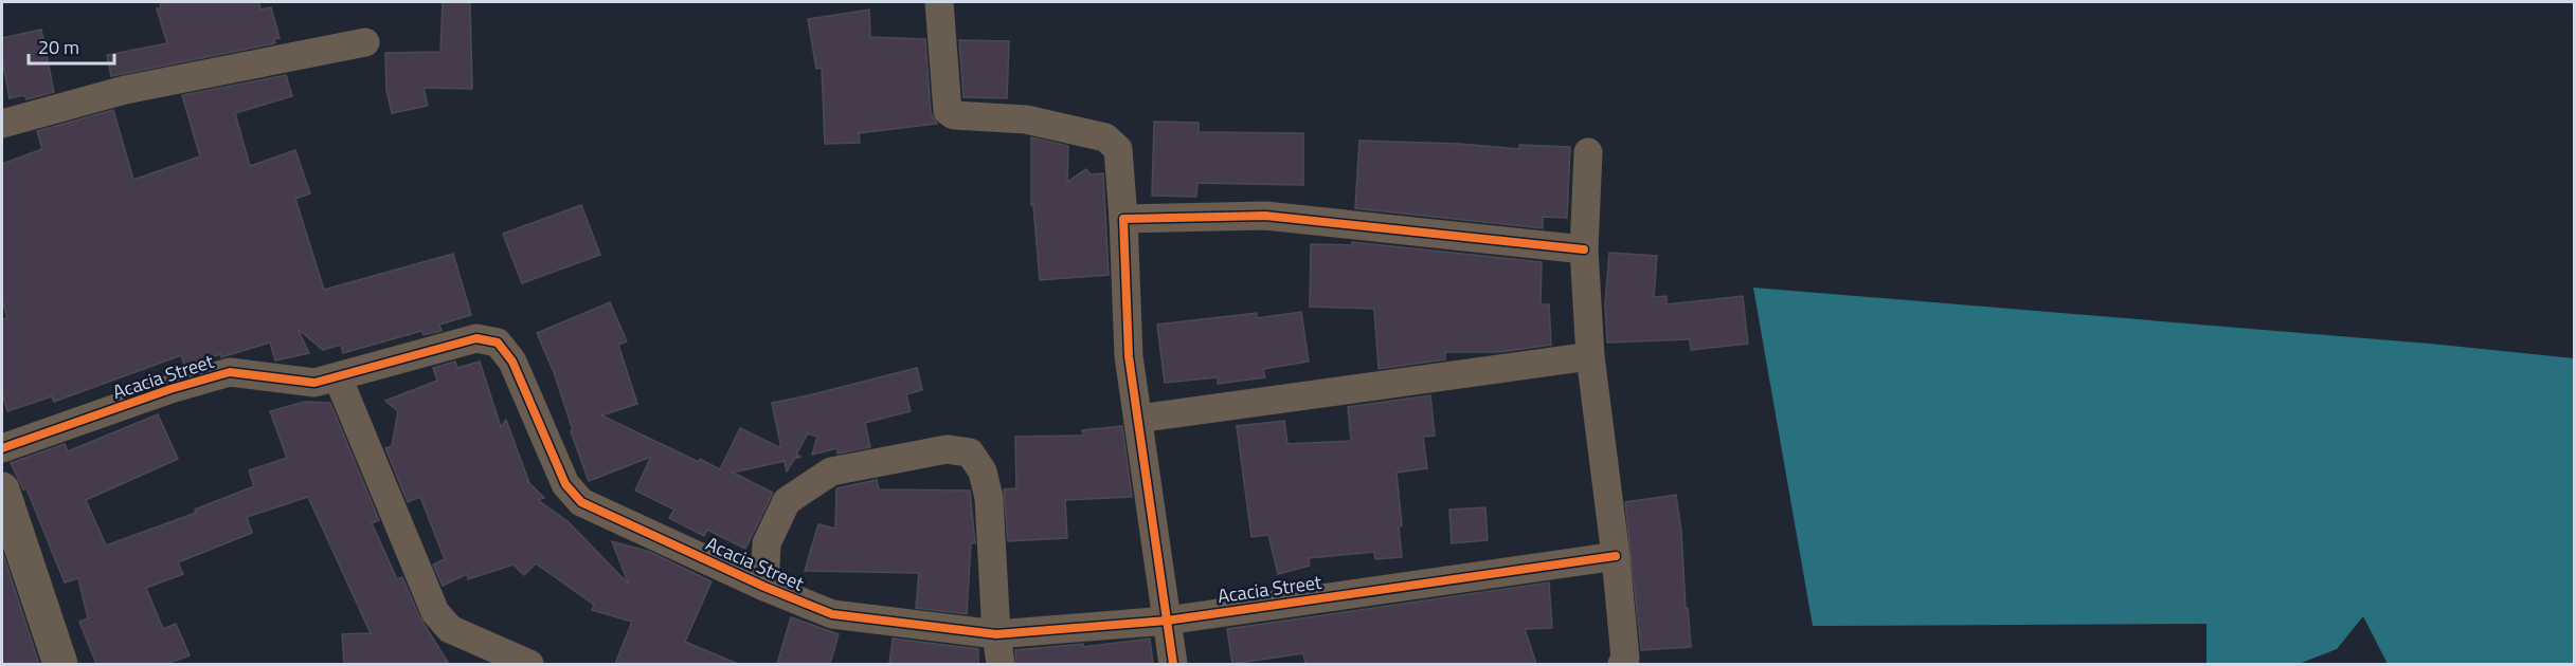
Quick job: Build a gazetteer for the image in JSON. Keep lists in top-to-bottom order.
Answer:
{
  "streets": {
    "street": ["Acacia Street"]
  },
  "scale_bar": "20 m"
}
